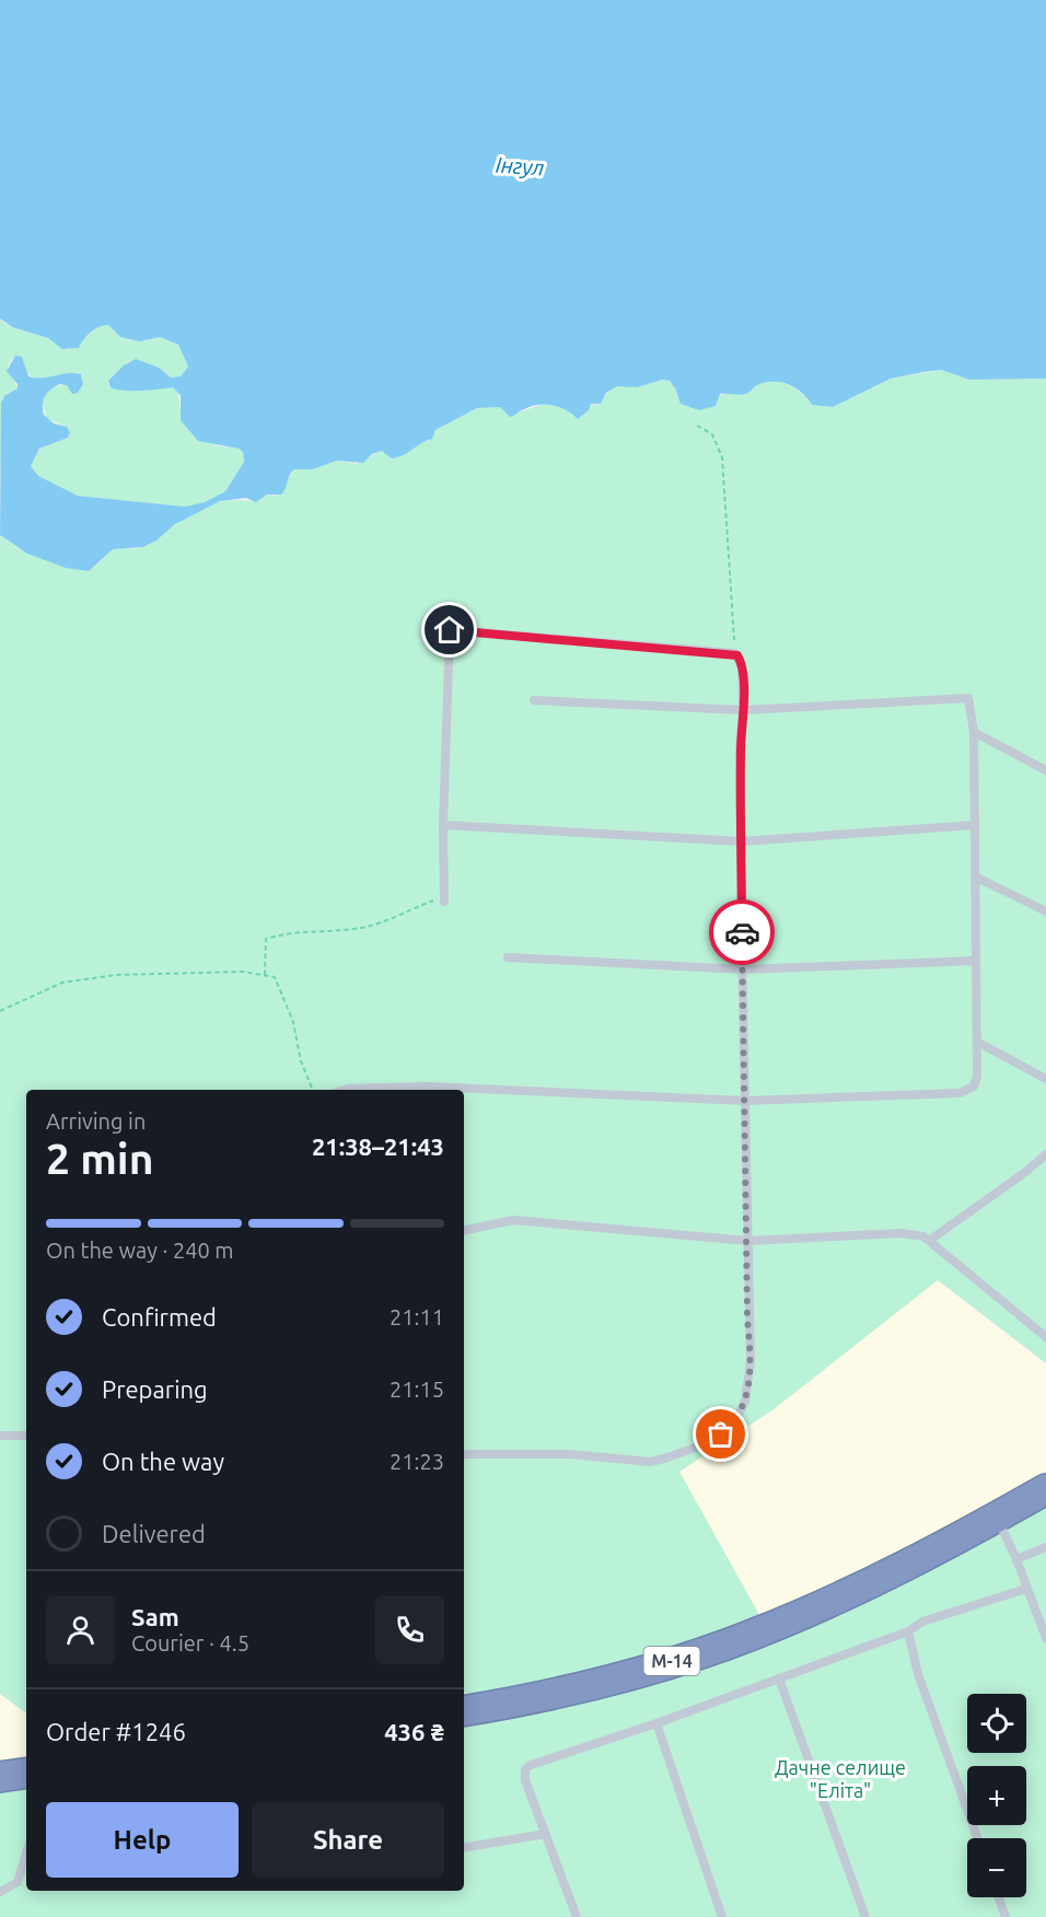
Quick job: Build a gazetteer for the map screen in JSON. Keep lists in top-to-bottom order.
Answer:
{
  "streets": {
    "highway": ["М-14"]
  },
  "water": ["Інгул"],
  "parks": ["Дачне селище \"Еліта\""],
  "page": {
    "heading": ["2 min", "Arriving in", "21:38–21:43"],
    "panel": [
      "Sam",
      "Courier · 4.5",
      "Order #1246",
      "436 ₴"
    ],
    "bar": "On the way · 240 m",
    "list": [
      ["Confirmed", "21:11"],
      ["Preparing", "21:15"],
      ["On the way", "21:23"],
      "Delivered"
    ],
    "map_buttons": ["+", "−"],
    "buttons": ["Help", "Share"]
  }
}
